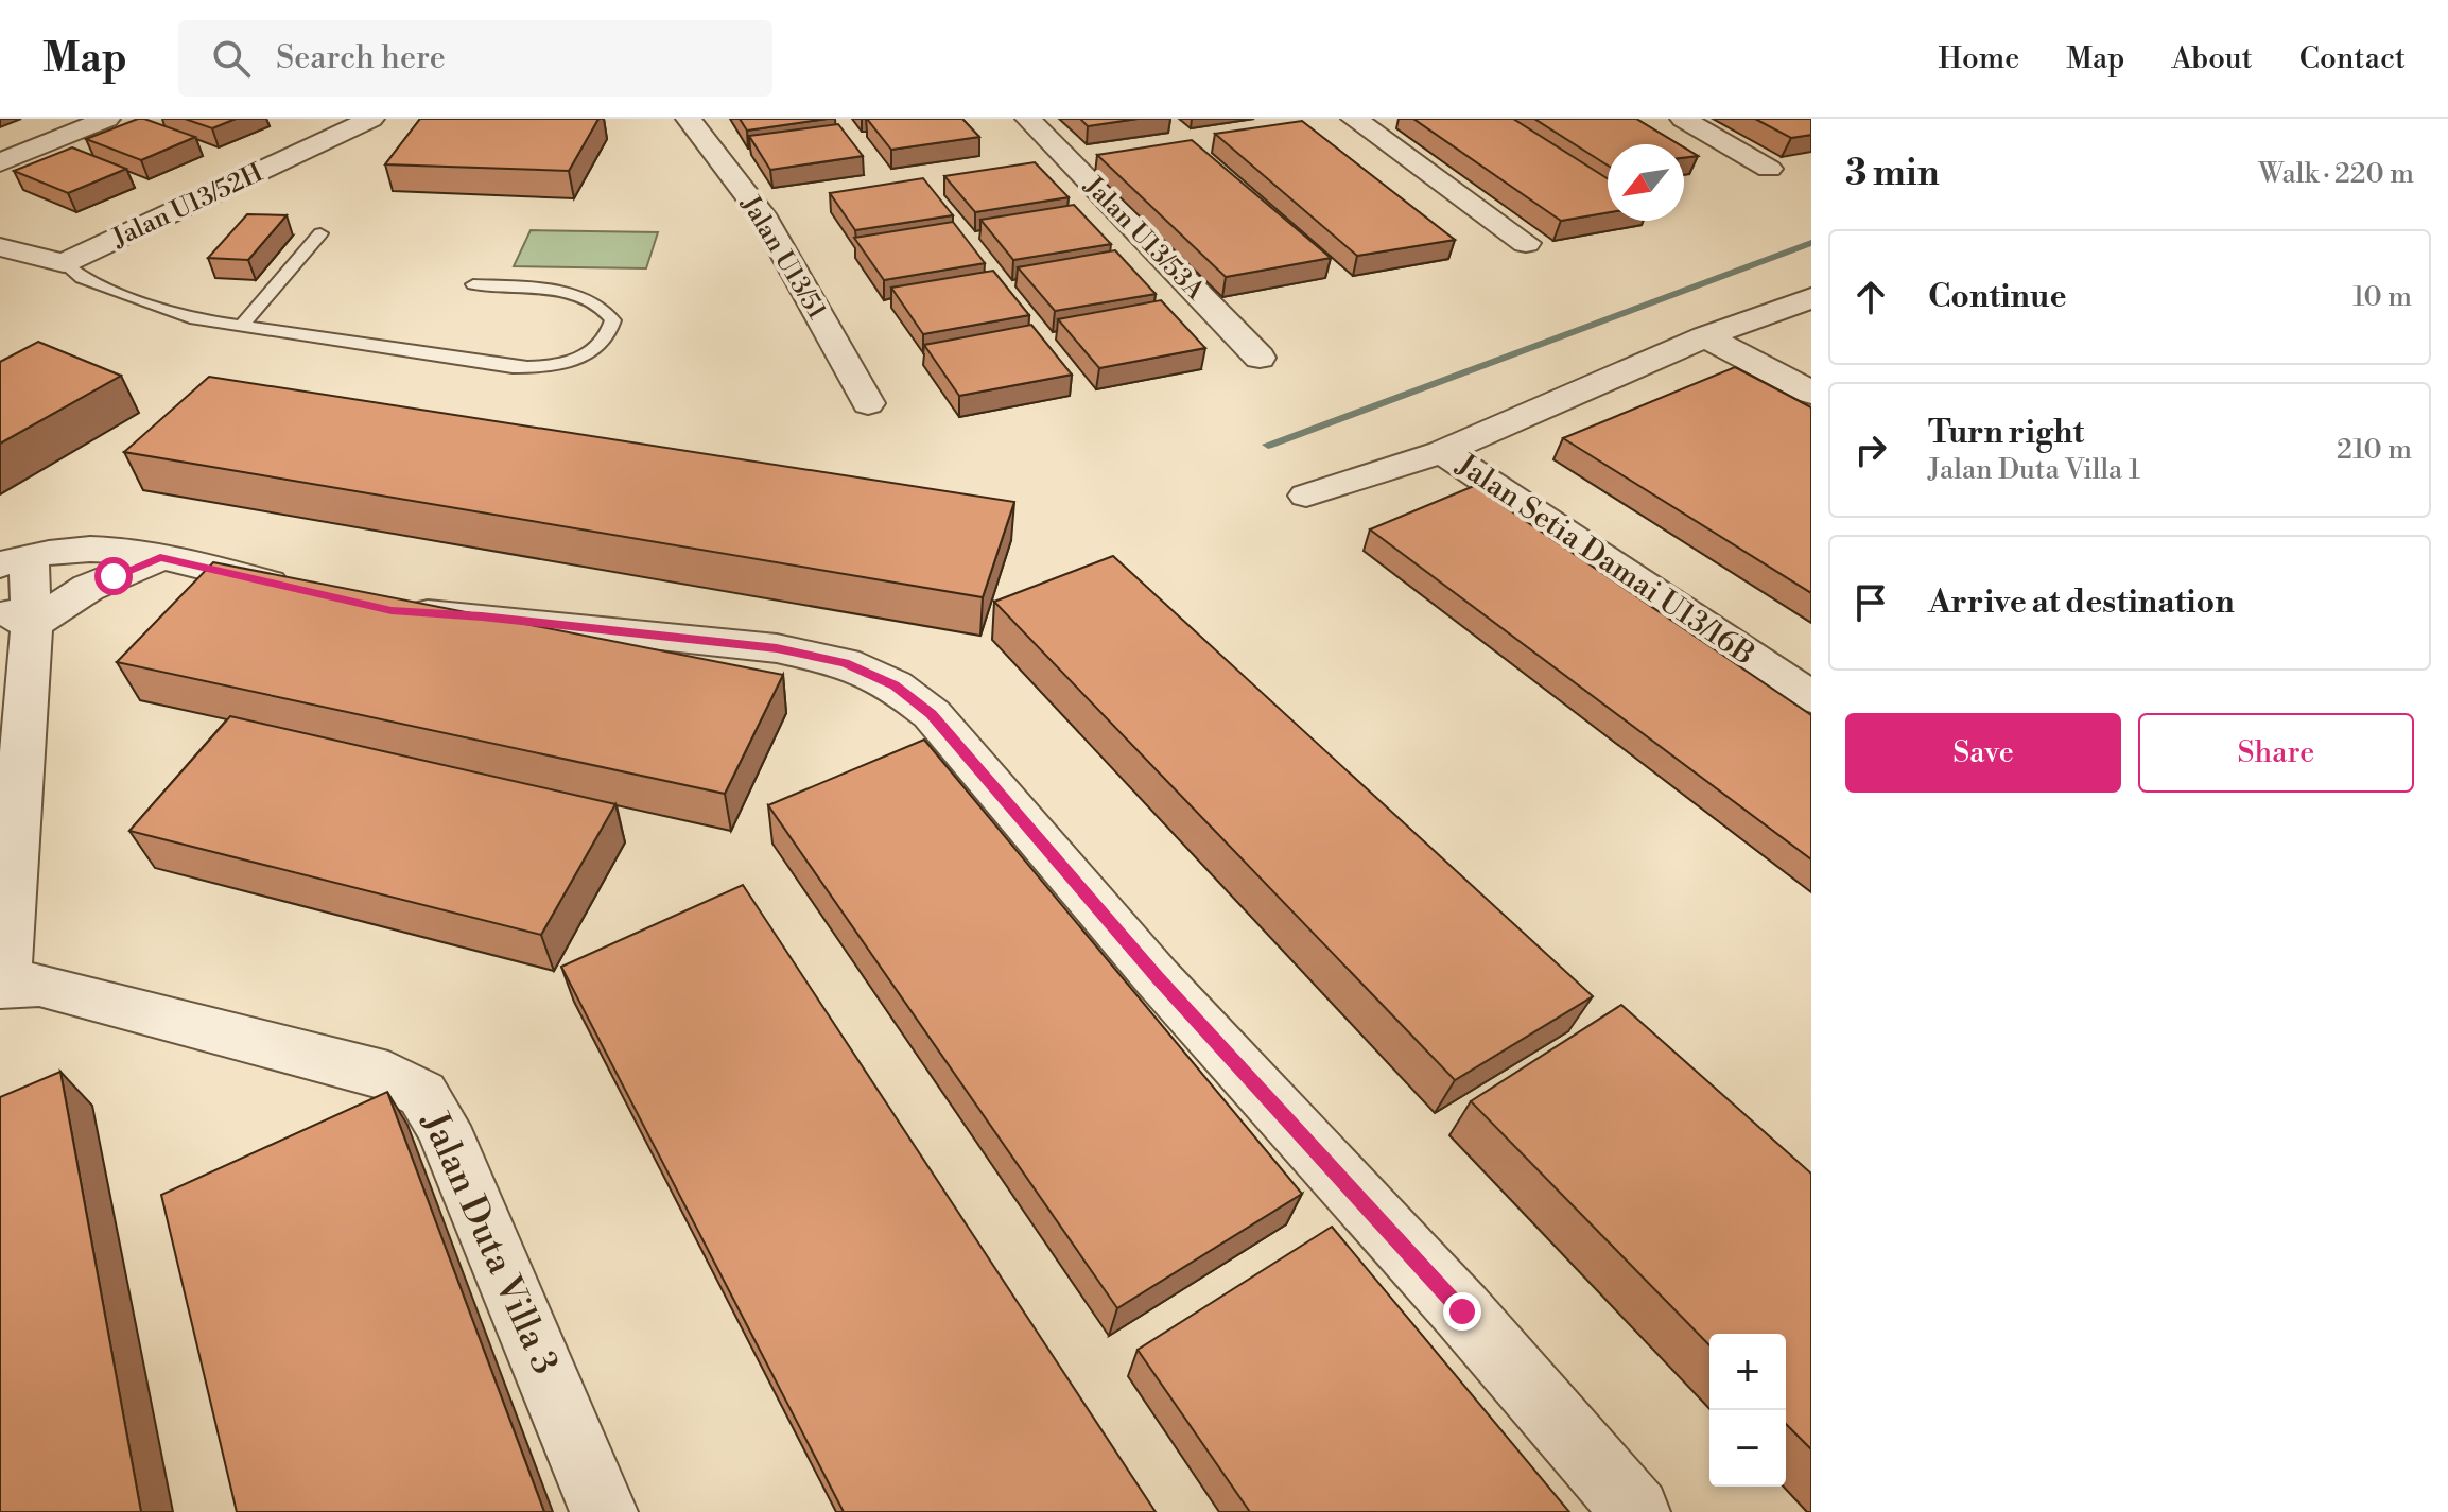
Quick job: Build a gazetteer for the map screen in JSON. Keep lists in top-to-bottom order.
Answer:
{
  "streets": {
    "street": [
      "Jalan U13/52H",
      "Jalan U13/53A",
      "Jalan U13/51",
      "Jalan Setia Damai U13/16B",
      "Jalan Duta Villa 3"
    ]
  },
  "north": "bottom left",
  "page": {
    "header": "Map",
    "search": "Search here",
    "nav": [
      "Home",
      "Map",
      "About",
      "Contact"
    ],
    "heading": ["3 min", "Walk · 220 m"],
    "list": [
      ["Continue", "10 m"],
      ["Turn right", "Jalan Duta Villa 1", "210 m"],
      "Arrive at destination"
    ],
    "buttons": ["Save", "Share"],
    "map_buttons": ["+", "−"]
  }
}
